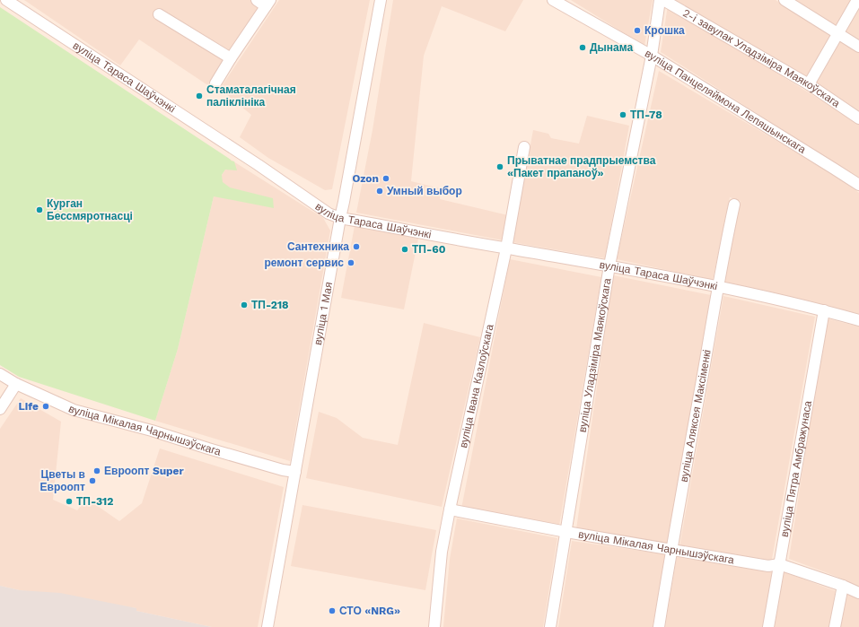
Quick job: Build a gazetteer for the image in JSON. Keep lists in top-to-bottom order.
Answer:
{
  "streets": {
    "street": [
      "2-і завулак Уладзіміра Маякоўскага",
      "вуліца Тараса Шаўчэнкі",
      "вуліца Панцеляймона Лепяшынскага",
      "вуліца 1 Мая",
      "вуліца Уладзіміра Маякоўскага",
      "вуліца Івана Казлоўскага",
      "вуліца Аляксея Максіменкі",
      "вуліца Мікалая Чарнышэўскага",
      "вуліца Пятра Амбражунаса"
    ]
  },
  "crossings": [
    ["вуліца Тараса Шаўчэнкі", "вуліца 1 Мая"],
    ["вуліца Тараса Шаўчэнкі", "вуліца Уладзіміра Маякоўскага"],
    ["вуліца Тараса Шаўчэнкі", "вуліца Івана Казлоўскага"],
    ["вуліца Тараса Шаўчэнкі", "вуліца Аляксея Максіменкі"],
    ["вуліца Тараса Шаўчэнкі", "вуліца Пятра Амбражунаса"],
    ["вуліца Панцеляймона Лепяшынскага", "вуліца Уладзіміра Маякоўскага"],
    ["вуліца 1 Мая", "вуліца Мікалая Чарнышэўскага"],
    ["вуліца Уладзіміра Маякоўскага", "вуліца Мікалая Чарнышэўскага"],
    ["вуліца Івана Казлоўскага", "вуліца Мікалая Чарнышэўскага"],
    ["вуліца Аляксея Максіменкі", "вуліца Мікалая Чарнышэўскага"],
    ["вуліца Мікалая Чарнышэўскага", "вуліца Пятра Амбражунаса"]
  ],
  "places": [
    "Крошка",
    "Дынама",
    "Стаматалагічная паліклініка",
    "ТП-78",
    "Прыватнае прадпрыемства «Пакет прапаноў»",
    "Ozon",
    "Умный выбор",
    "Курган Бессмяротнасці",
    "Сантехника",
    "ТП-60",
    "ремонт сервис",
    "ТП-218",
    "Life",
    "Евроопт Super",
    "Цветы в Евроопт",
    "ТП-312",
    "СТО «NRG»"
  ]
}
